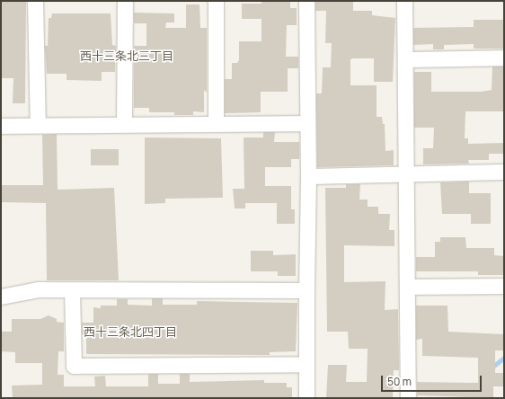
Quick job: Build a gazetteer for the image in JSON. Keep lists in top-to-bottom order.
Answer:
{
  "districts": ["西十三条北三丁目", "西十三条北四丁目"],
  "scale_bar": "50 m"
}
